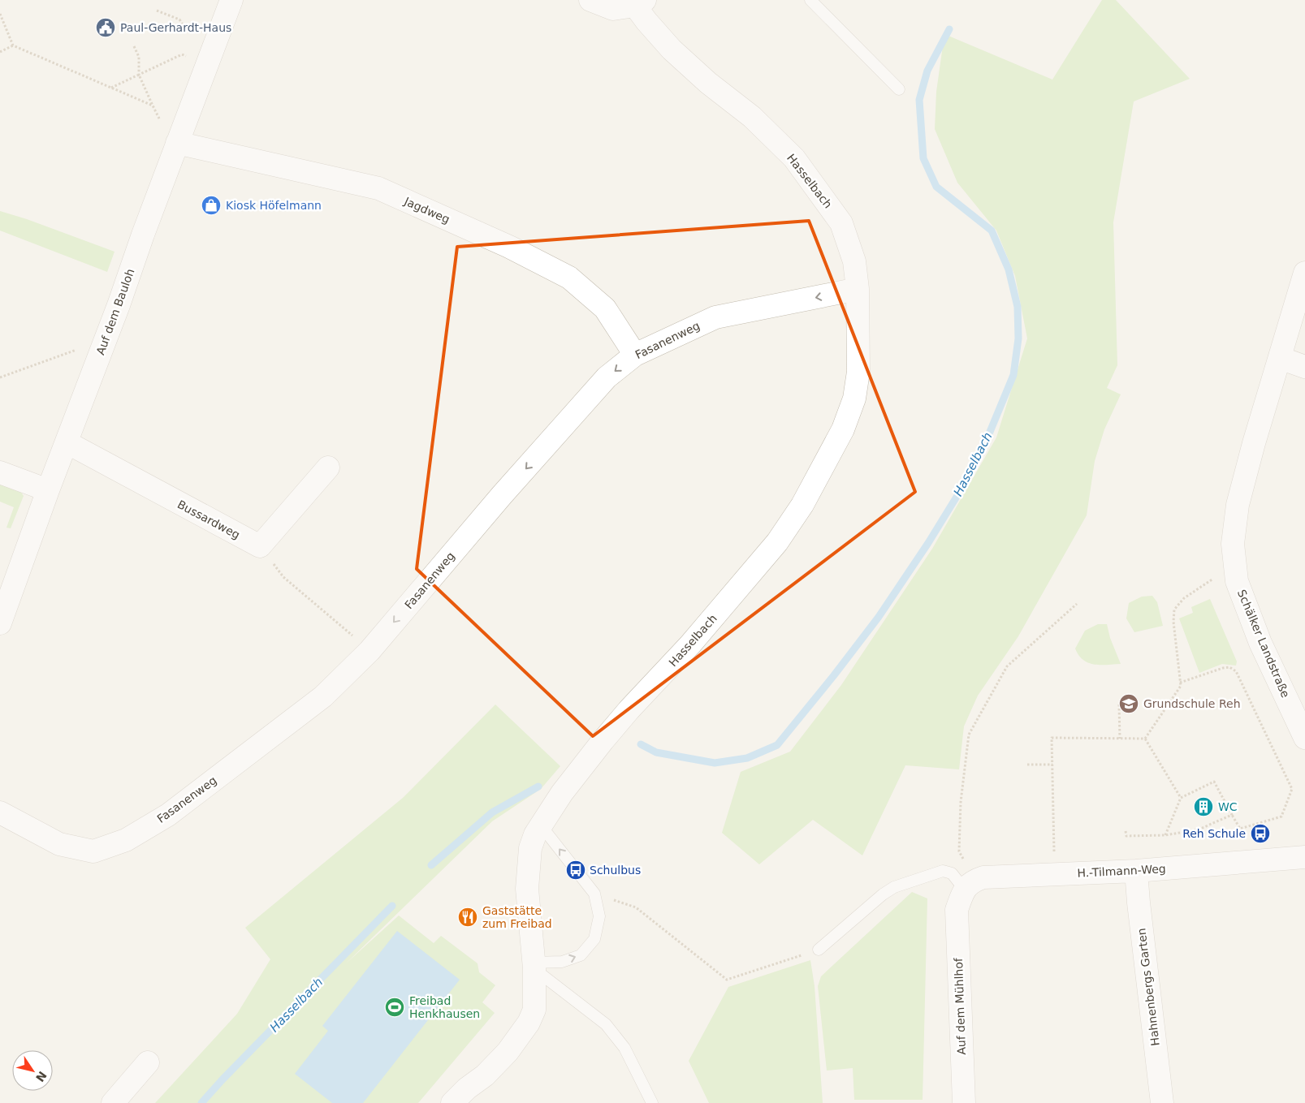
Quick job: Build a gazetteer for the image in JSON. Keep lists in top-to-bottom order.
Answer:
{
  "streets": {
    "street": [
      "Hasselbach",
      "Jagdweg",
      "Auf dem Bauloh",
      "Fasanenweg",
      "Bussardweg",
      "Schälker Landstraße",
      "H.-Tilmann-Weg",
      "Hahnenbergs Garten",
      "Auf dem Mühlhof"
    ]
  },
  "crossings": [
    ["Hasselbach", "Fasanenweg"],
    ["Jagdweg", "Auf dem Bauloh"],
    ["Jagdweg", "Fasanenweg"],
    ["Auf dem Bauloh", "Bussardweg"],
    ["H.-Tilmann-Weg", "Hahnenbergs Garten"],
    ["H.-Tilmann-Weg", "Auf dem Mühlhof"]
  ],
  "one_way": ["Fasanenweg"],
  "water": ["Hasselbach"],
  "places": {
    "public building": ["Paul-Gerhardt-Haus"],
    "shop": ["Kiosk Höfelmann"],
    "school or university": ["Grundschule Reh"],
    "building": ["WC"],
    "bus stop": ["Reh Schule", "Schulbus"],
    "restaurant": ["Gaststätte zum Freibad"],
    "sports": ["Freibad Henkhausen"]
  },
  "north": "bottom right"
}
